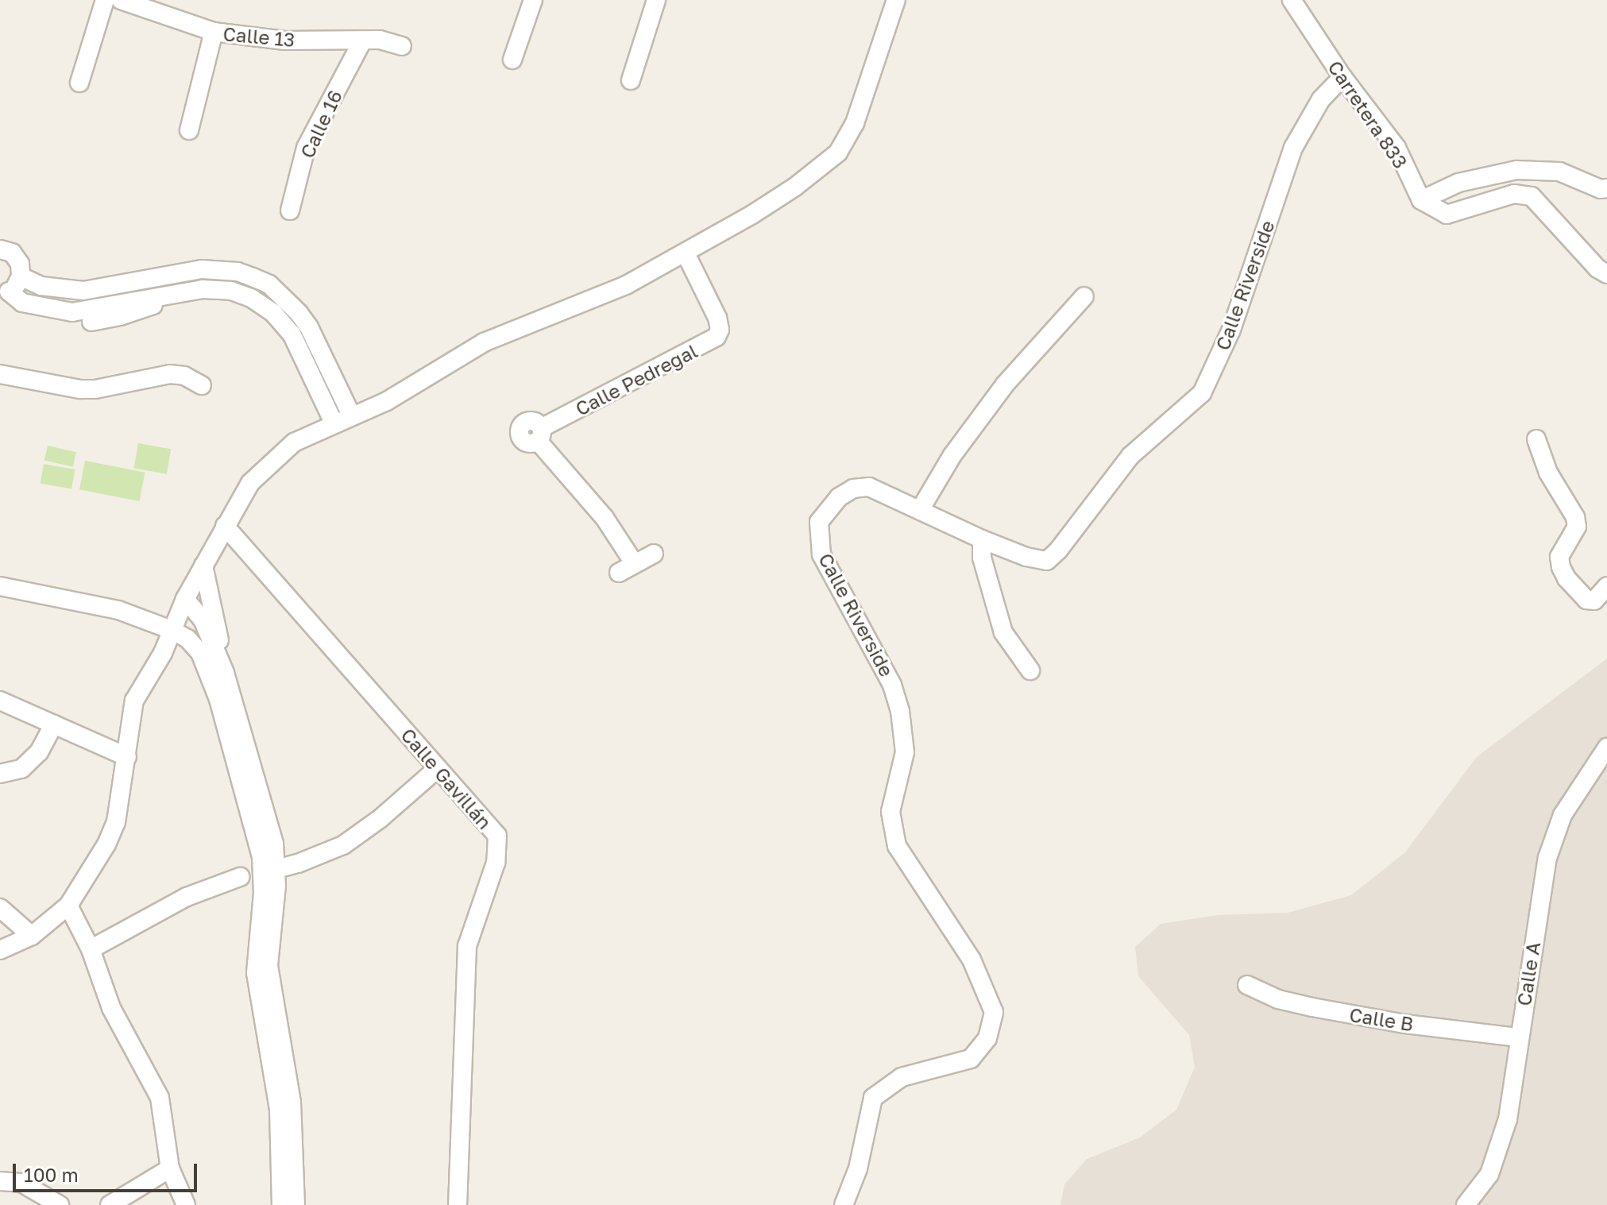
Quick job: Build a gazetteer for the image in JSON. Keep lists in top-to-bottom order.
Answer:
{
  "streets": {
    "street": [
      "Calle 13",
      "Carretera 833",
      "Calle 16",
      "Calle Riverside",
      "Calle Pedregal",
      "Calle Gavillán",
      "Calle A",
      "Calle B"
    ]
  },
  "crossings": [
    ["Calle 13", "Calle 16"],
    ["Carretera 833", "Calle Riverside"],
    ["Calle A", "Calle B"]
  ],
  "scale_bar": "100 m"
}
